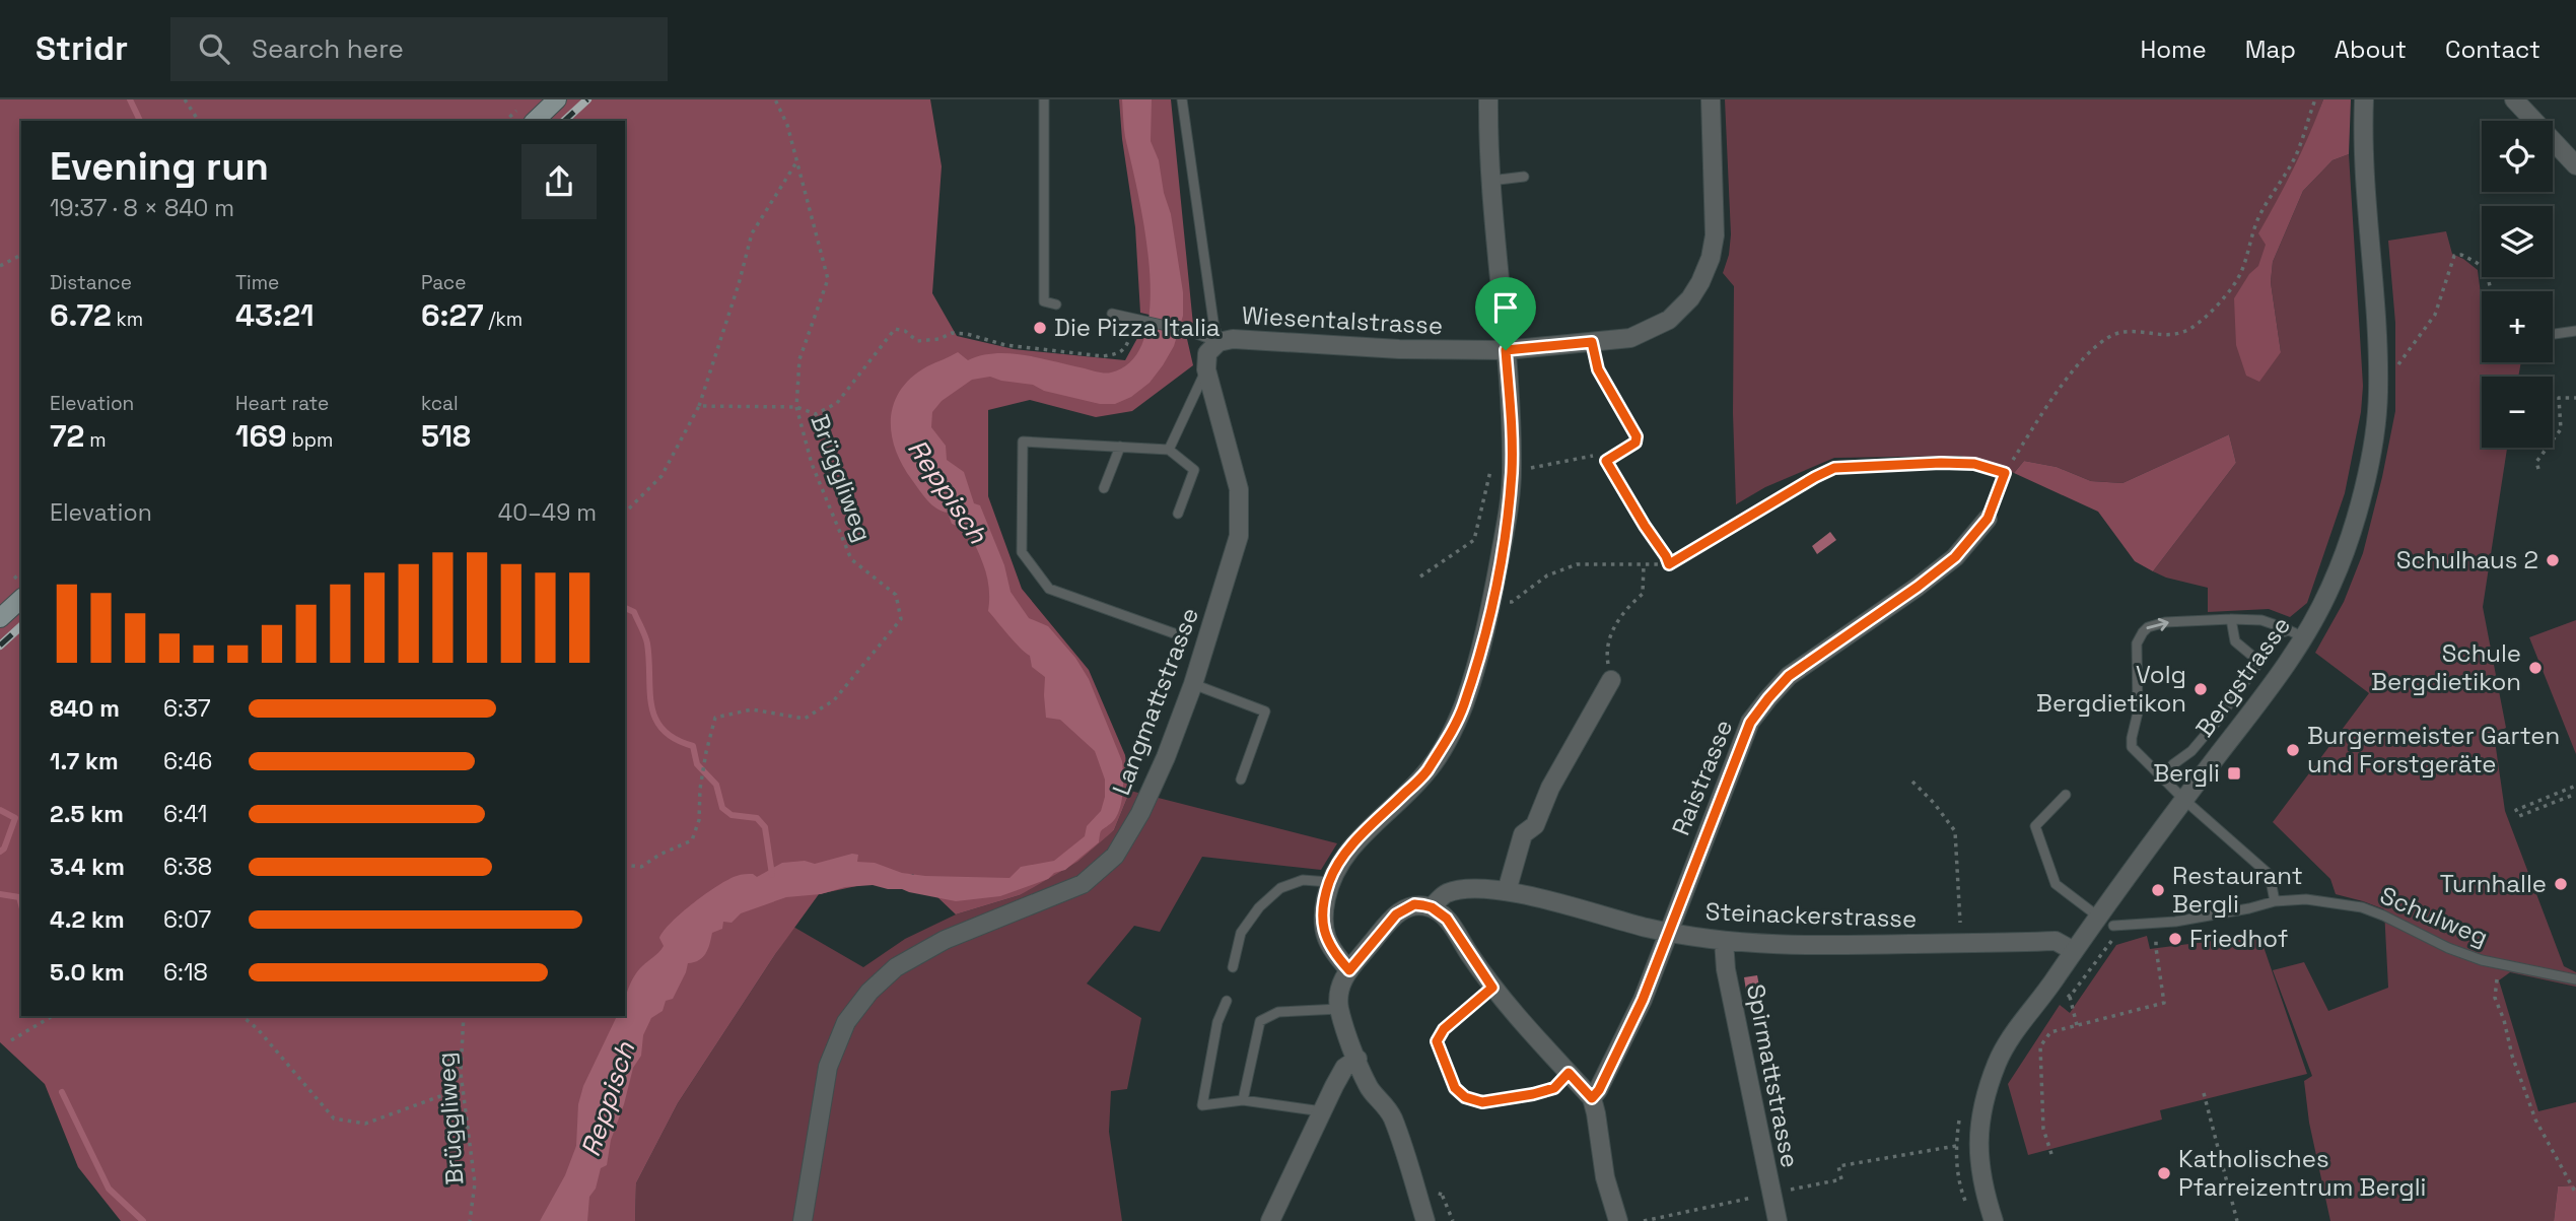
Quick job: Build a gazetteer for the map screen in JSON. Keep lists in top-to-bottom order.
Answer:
{
  "streets": {
    "street": [
      "Wiesentalstrasse",
      "Bergstrasse",
      "Langmattstrasse",
      "Raistrasse",
      "Steinackerstrasse",
      "Spirmattstrasse"
    ],
    "lane": ["Schulweg"],
    "path": ["Brüggliweg"]
  },
  "crossings": [
    ["Bergstrasse", "Steinackerstrasse"],
    ["Bergstrasse", "Schulweg"],
    ["Raistrasse", "Steinackerstrasse"],
    ["Steinackerstrasse", "Spirmattstrasse"]
  ],
  "water": ["Reppisch"],
  "places": {
    "other": [
      "Die Pizza Italia",
      "Schulhaus 2",
      "Schule Bergdietikon",
      "Volg Bergdietikon",
      "Burgermeister Garten und Forstgeräte",
      "Turnhalle",
      "Restaurant Bergli",
      "Friedhof",
      "Katholisches Pfarreizentrum Bergli"
    ],
    "transit": ["Bergli"]
  },
  "page": {
    "header": "Stridr",
    "search": "Search here",
    "nav": [
      "Home",
      "Map",
      "About",
      "Contact"
    ],
    "map_buttons": ["+", "−"],
    "heading": ["Evening run", "19:37 · 8 × 840 m"],
    "stats": [
      ["Distance", "6.72 km"],
      ["Time", "43:21"],
      ["Pace", "6:27 /km"],
      ["Elevation", "72 m"],
      ["Heart rate", "169 bpm"],
      ["kcal", "518"]
    ],
    "chart": ["Elevation", "40–49 m"],
    "list": [
      {
        "name": "840 m",
        "note": "6:37"
      },
      {
        "name": "1.7 km",
        "note": "6:46"
      },
      {
        "name": "2.5 km",
        "note": "6:41"
      },
      {
        "name": "3.4 km",
        "note": "6:38"
      },
      {
        "name": "4.2 km",
        "note": "6:07"
      },
      {
        "name": "5.0 km",
        "note": "6:18"
      }
    ]
  }
}
